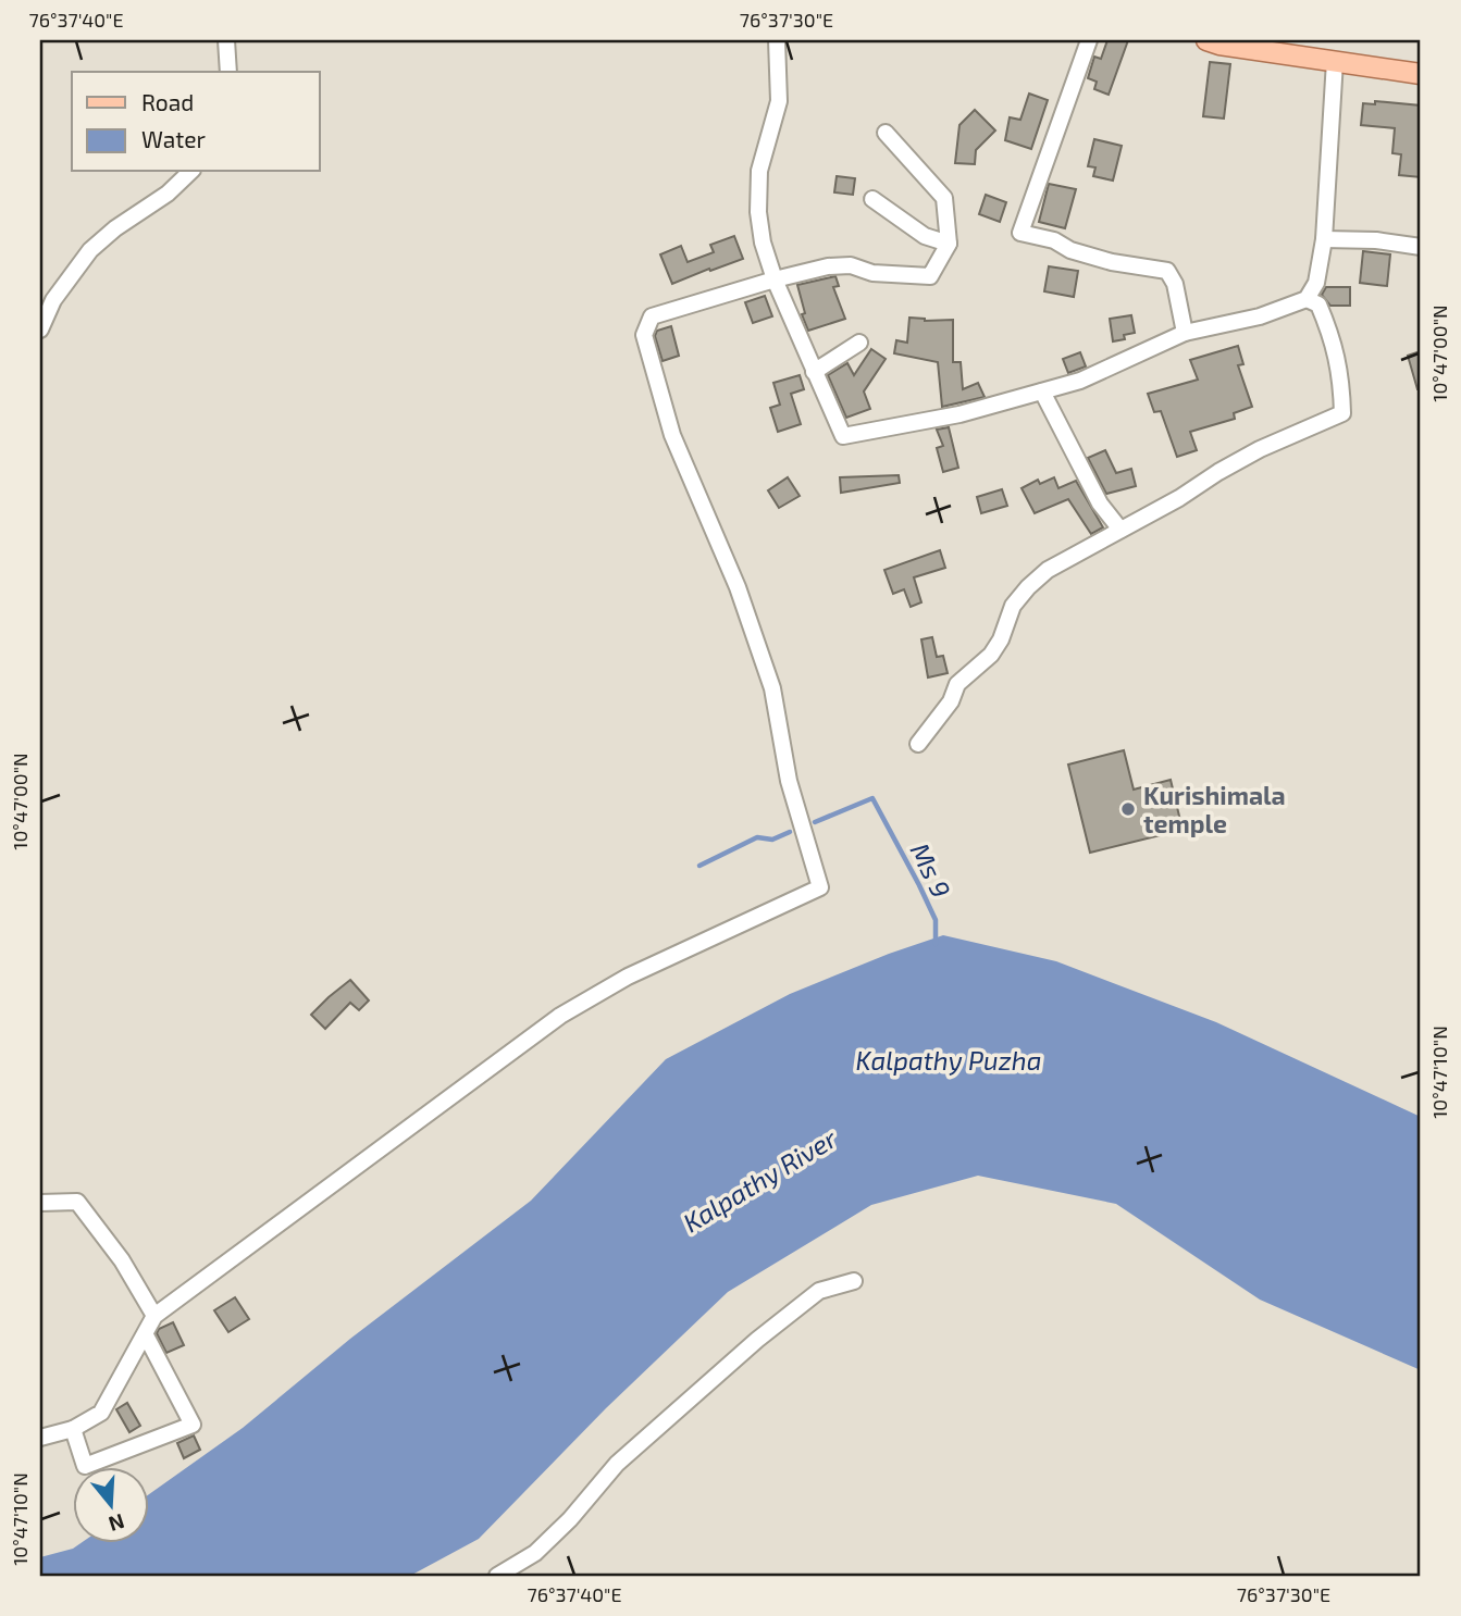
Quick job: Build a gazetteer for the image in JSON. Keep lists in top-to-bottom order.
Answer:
{
  "water": ["Ms 9", "Kalpathy Puzha", "Kalpathy River"],
  "places": ["Kurishimala temple"],
  "legend": ["Road", "Water"],
  "north": "bottom",
  "coordinates": [
    "76°37'40\"E",
    "76°37'30\"E",
    "10°47'00\"N",
    "10°47'10\"N"
  ]
}
